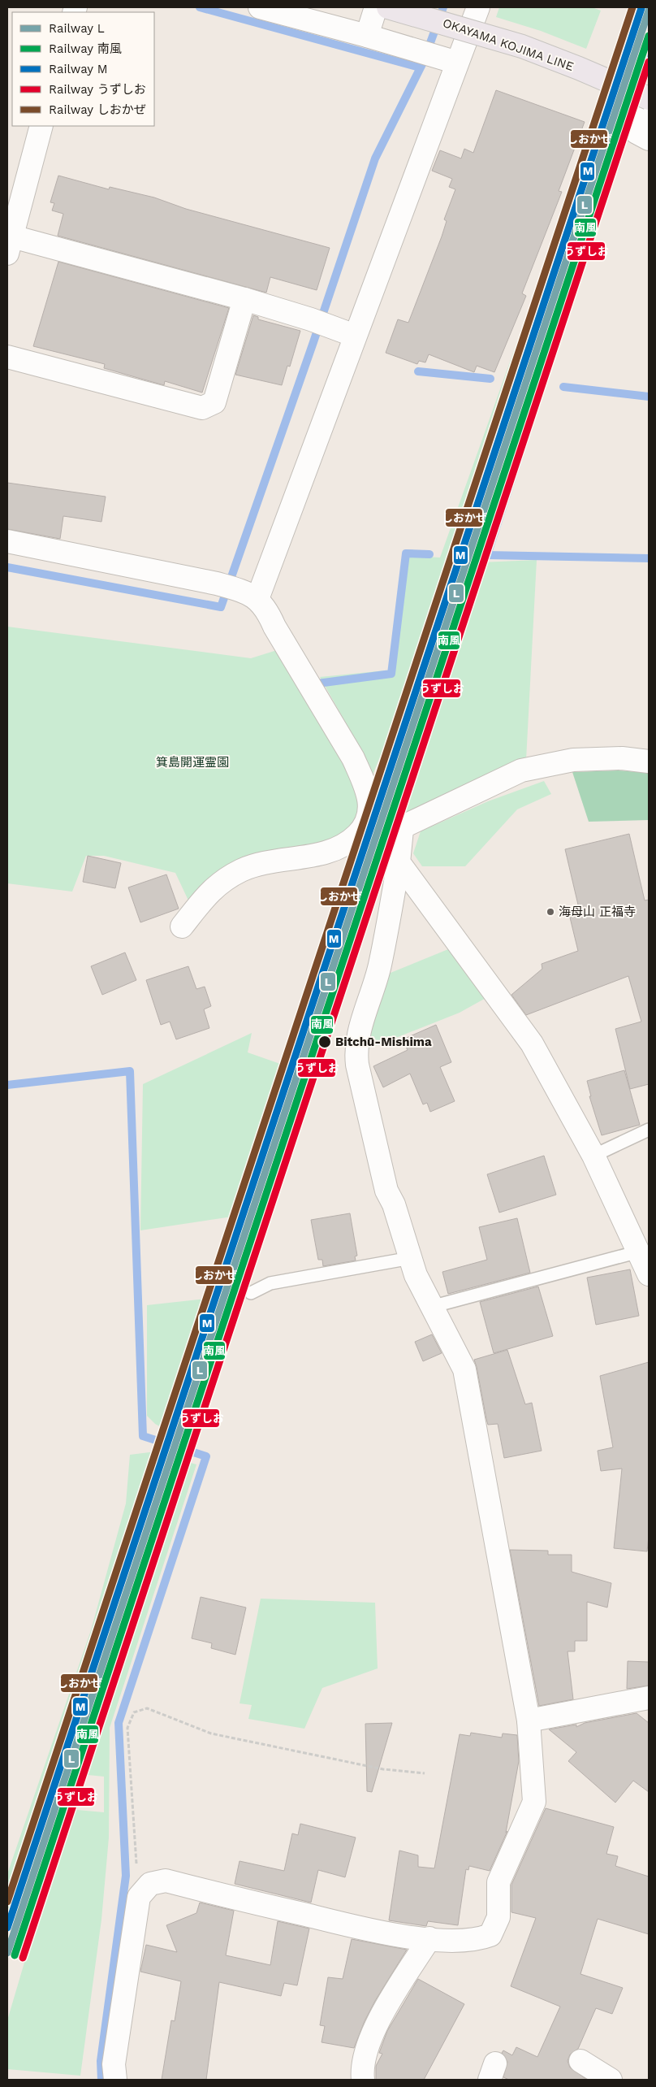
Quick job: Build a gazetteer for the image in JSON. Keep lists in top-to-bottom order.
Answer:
{
  "streets": {
    "main road": ["OKAYAMA KOJIMA LINE"]
  },
  "parks": ["箕島開運霊園"],
  "places": ["海母山 正福寺", "Bitchū-Mishima"],
  "lines": [
    "rail line しおかぜ",
    "rail line M",
    "rail line L",
    "rail line 南風",
    "rail line うずしお"
  ],
  "legend": [
    "Railway L",
    "Railway 南風",
    "Railway M",
    "Railway うずしお",
    "Railway しおかぜ"
  ]
}
